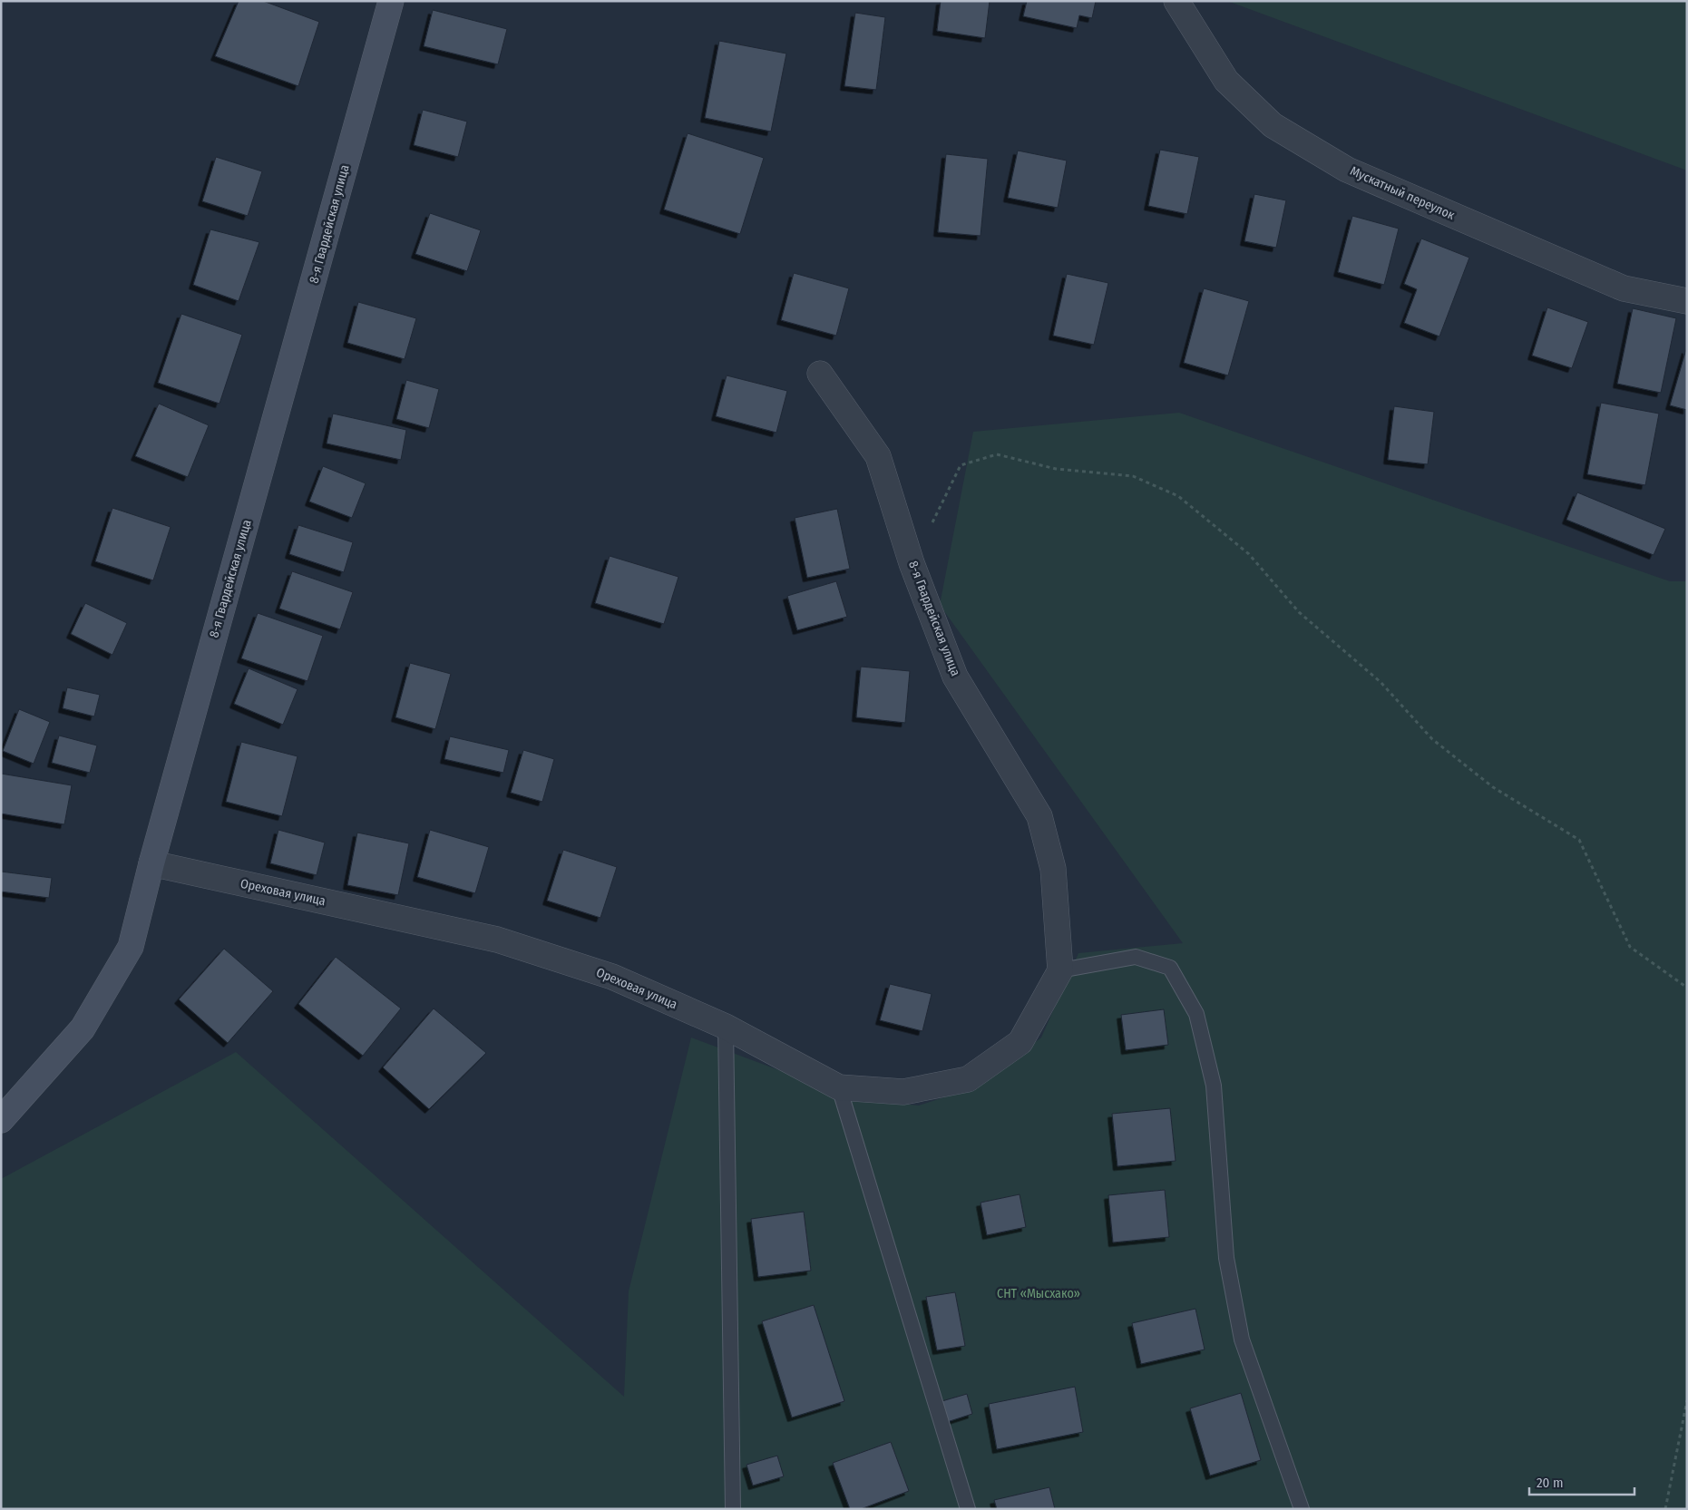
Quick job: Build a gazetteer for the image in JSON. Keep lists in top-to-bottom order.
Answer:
{
  "streets": {
    "street": ["Мускатный переулок", "8-я Гвардейская улица", "Ореховая улица"]
  },
  "crossings": [
    ["8-я Гвардейская улица", "Ореховая улица"]
  ],
  "parks": ["СНТ «Мысхако»"],
  "scale_bar": "20 m"
}
